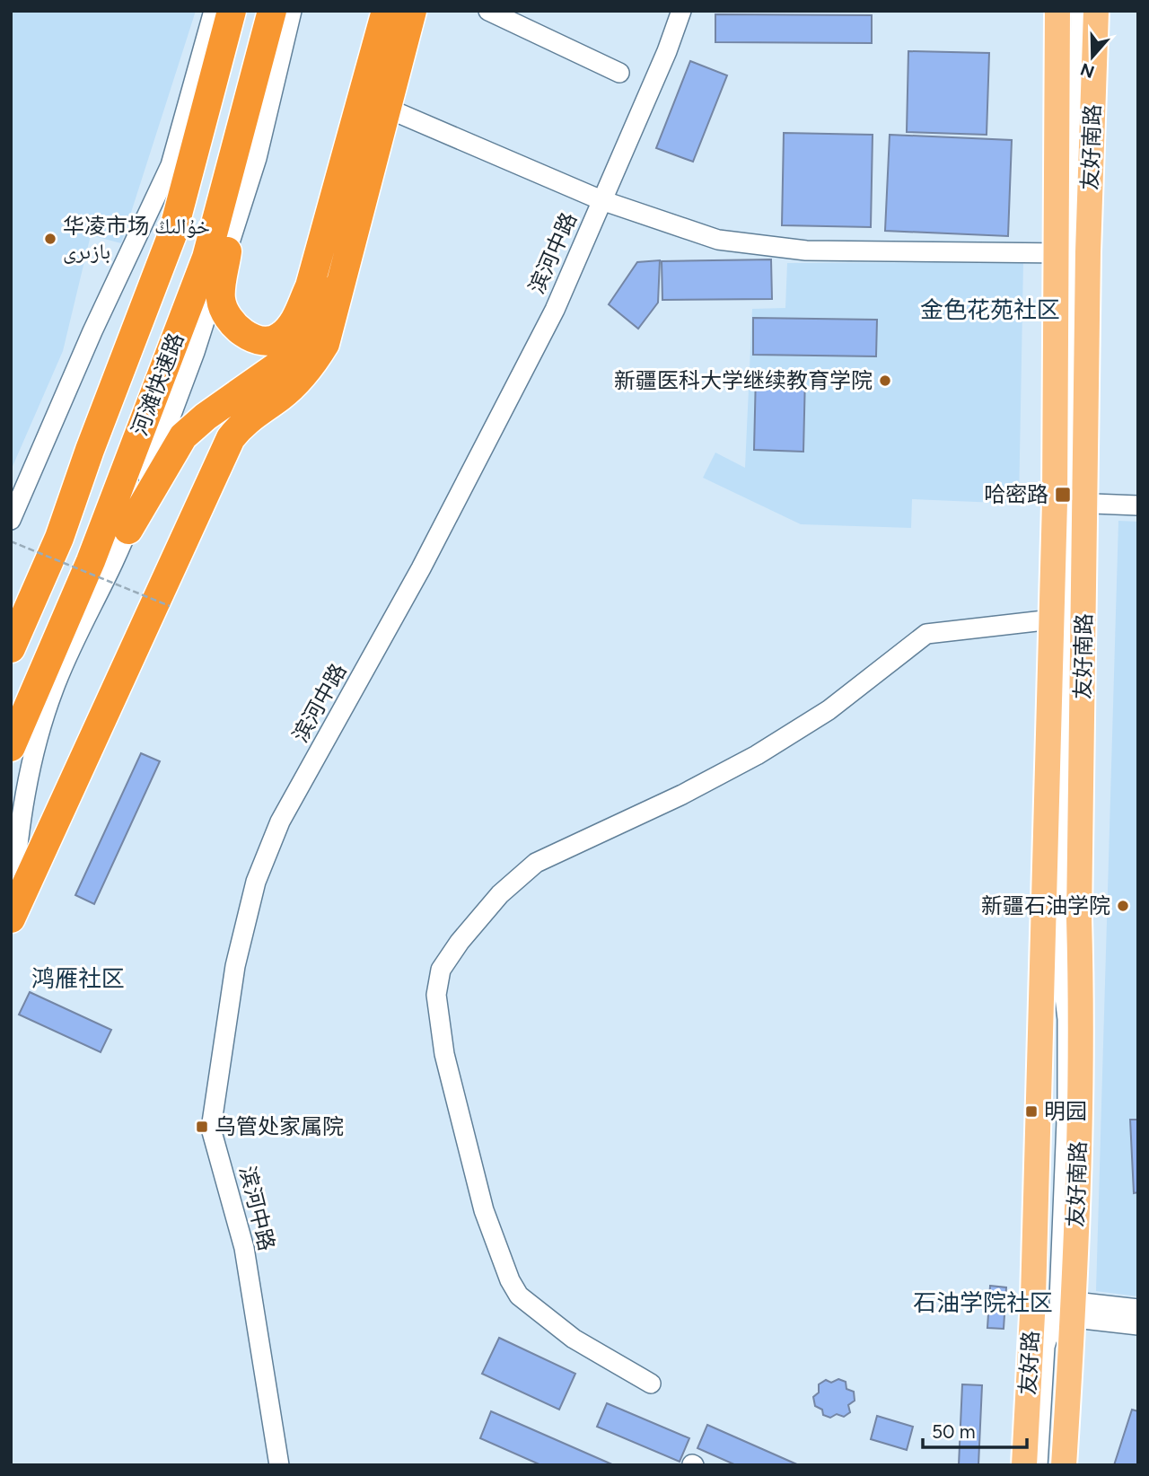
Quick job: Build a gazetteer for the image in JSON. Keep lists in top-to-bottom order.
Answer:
{
  "streets": {
    "highway": ["河滩快速路"],
    "main road": ["友好南路", "友好路"],
    "street": ["滨河中路"]
  },
  "crossings": [
    ["友好南路", "友好路"]
  ],
  "districts": ["金色花苑社区", "鸿雁社区", "石油学院社区"],
  "places": {
    "other": ["华凌市场 خۇالىڭ بازىرى", "新疆医科大学继续教育学院", "新疆石油学院"],
    "transit": ["哈密路", "明园", "乌管处家属院"]
  },
  "scale_bar": "50 m",
  "north": "bottom"
}
